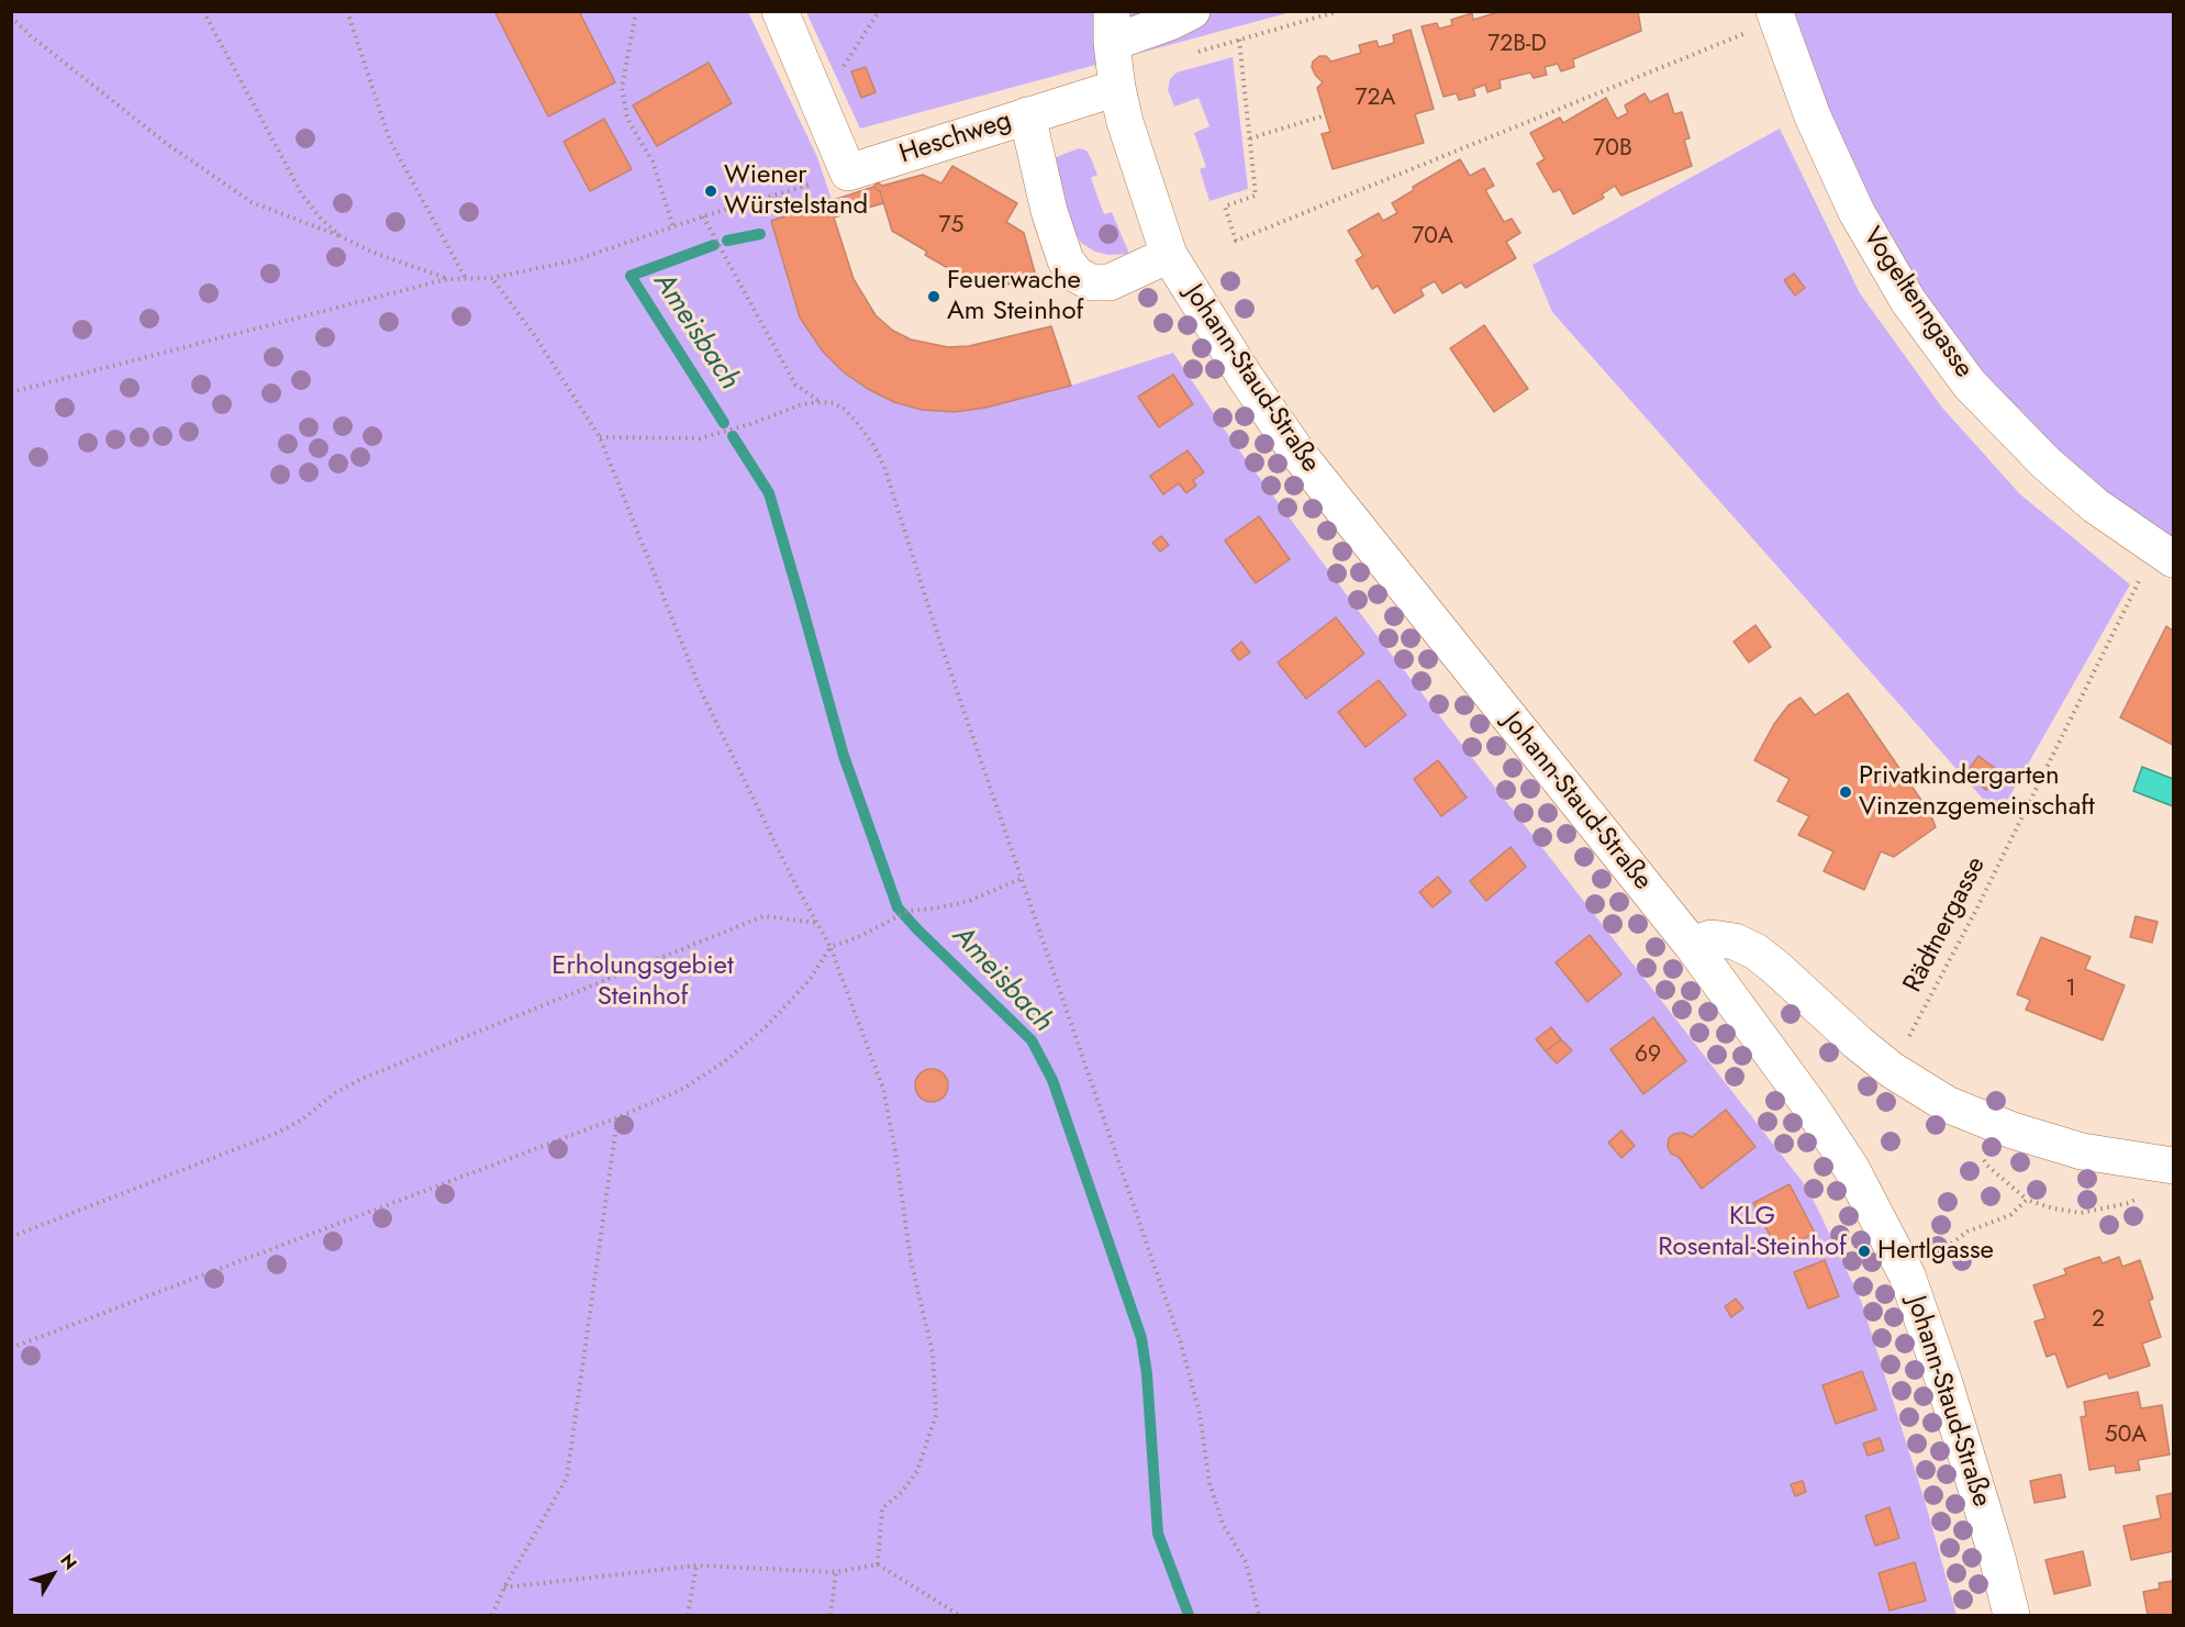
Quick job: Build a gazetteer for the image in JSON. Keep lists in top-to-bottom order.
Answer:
{
  "streets": {
    "street": ["Heschweg", "Vogeltenngasse", "Johann-Staud-Straße"],
    "path": ["Rädtnergasse"]
  },
  "crossings": [
    ["Heschweg", "Johann-Staud-Straße"],
    ["Vogeltenngasse", "Rädtnergasse"]
  ],
  "water": ["Ameisbach"],
  "parks": ["Erholungsgebiet Steinhof", "KLG Rosental-Steinhof"],
  "places": [
    "Wiener Würstelstand",
    "Feuerwache Am Steinhof",
    "Privatkindergarten Vinzenzgemeinschaft",
    "Hertlgasse"
  ],
  "house_numbers": [
    "72B-D",
    "72A",
    "70B",
    "75",
    "70A",
    "1",
    "69",
    "2",
    "50A"
  ],
  "north": "top right"
}
